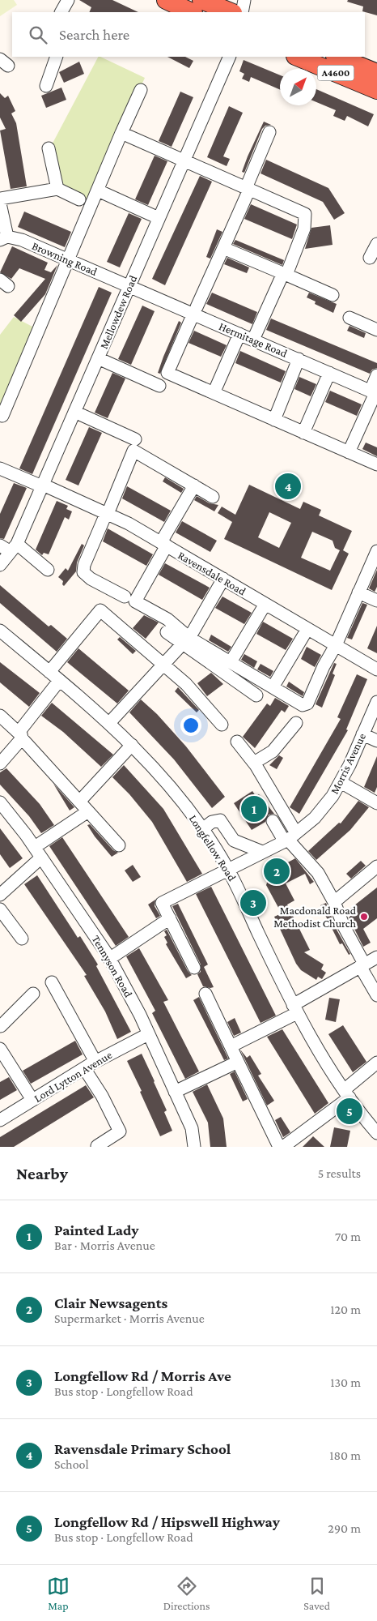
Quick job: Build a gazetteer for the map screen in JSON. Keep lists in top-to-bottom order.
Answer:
{
  "streets": {
    "highway": ["A4600"],
    "street": [
      "Browning Road",
      "Mellowdew Road",
      "Hermitage Road",
      "Ravensdale Road",
      "Morris Avenue",
      "Longfellow Road",
      "Tennyson Road",
      "Lord Lytton Avenue"
    ]
  },
  "crossings": [
    ["Browning Road", "Mellowdew Road"],
    ["Browning Road", "Hermitage Road"],
    ["Mellowdew Road", "Hermitage Road"],
    ["Mellowdew Road", "Ravensdale Road"],
    ["Morris Avenue", "Longfellow Road"],
    ["Tennyson Road", "Lord Lytton Avenue"]
  ],
  "places": ["Macdonald Road Methodist Church"],
  "north": "top right",
  "page": {
    "search": "Search here",
    "pins": [
      "4",
      "1",
      "2",
      "3",
      "5"
    ],
    "heading": ["Nearby", "5 results"],
    "list": [
      {
        "mark": "1",
        "name": "Painted Lady",
        "note": "Bar · Morris Avenue",
        "value": "70 m"
      },
      {
        "mark": "2",
        "name": "Clair Newsagents",
        "note": "Supermarket · Morris Avenue",
        "value": "120 m"
      },
      {
        "mark": "3",
        "name": "Longfellow Rd / Morris Ave",
        "note": "Bus stop · Longfellow Road",
        "value": "130 m"
      },
      {
        "mark": "4",
        "name": "Ravensdale Primary School",
        "note": "School",
        "value": "180 m"
      },
      {
        "mark": "5",
        "name": "Longfellow Rd / Hipswell Highway",
        "note": "Bus stop · Longfellow Road",
        "value": "290 m"
      }
    ],
    "nav": ["Map", "Directions", "Saved"]
  }
}
